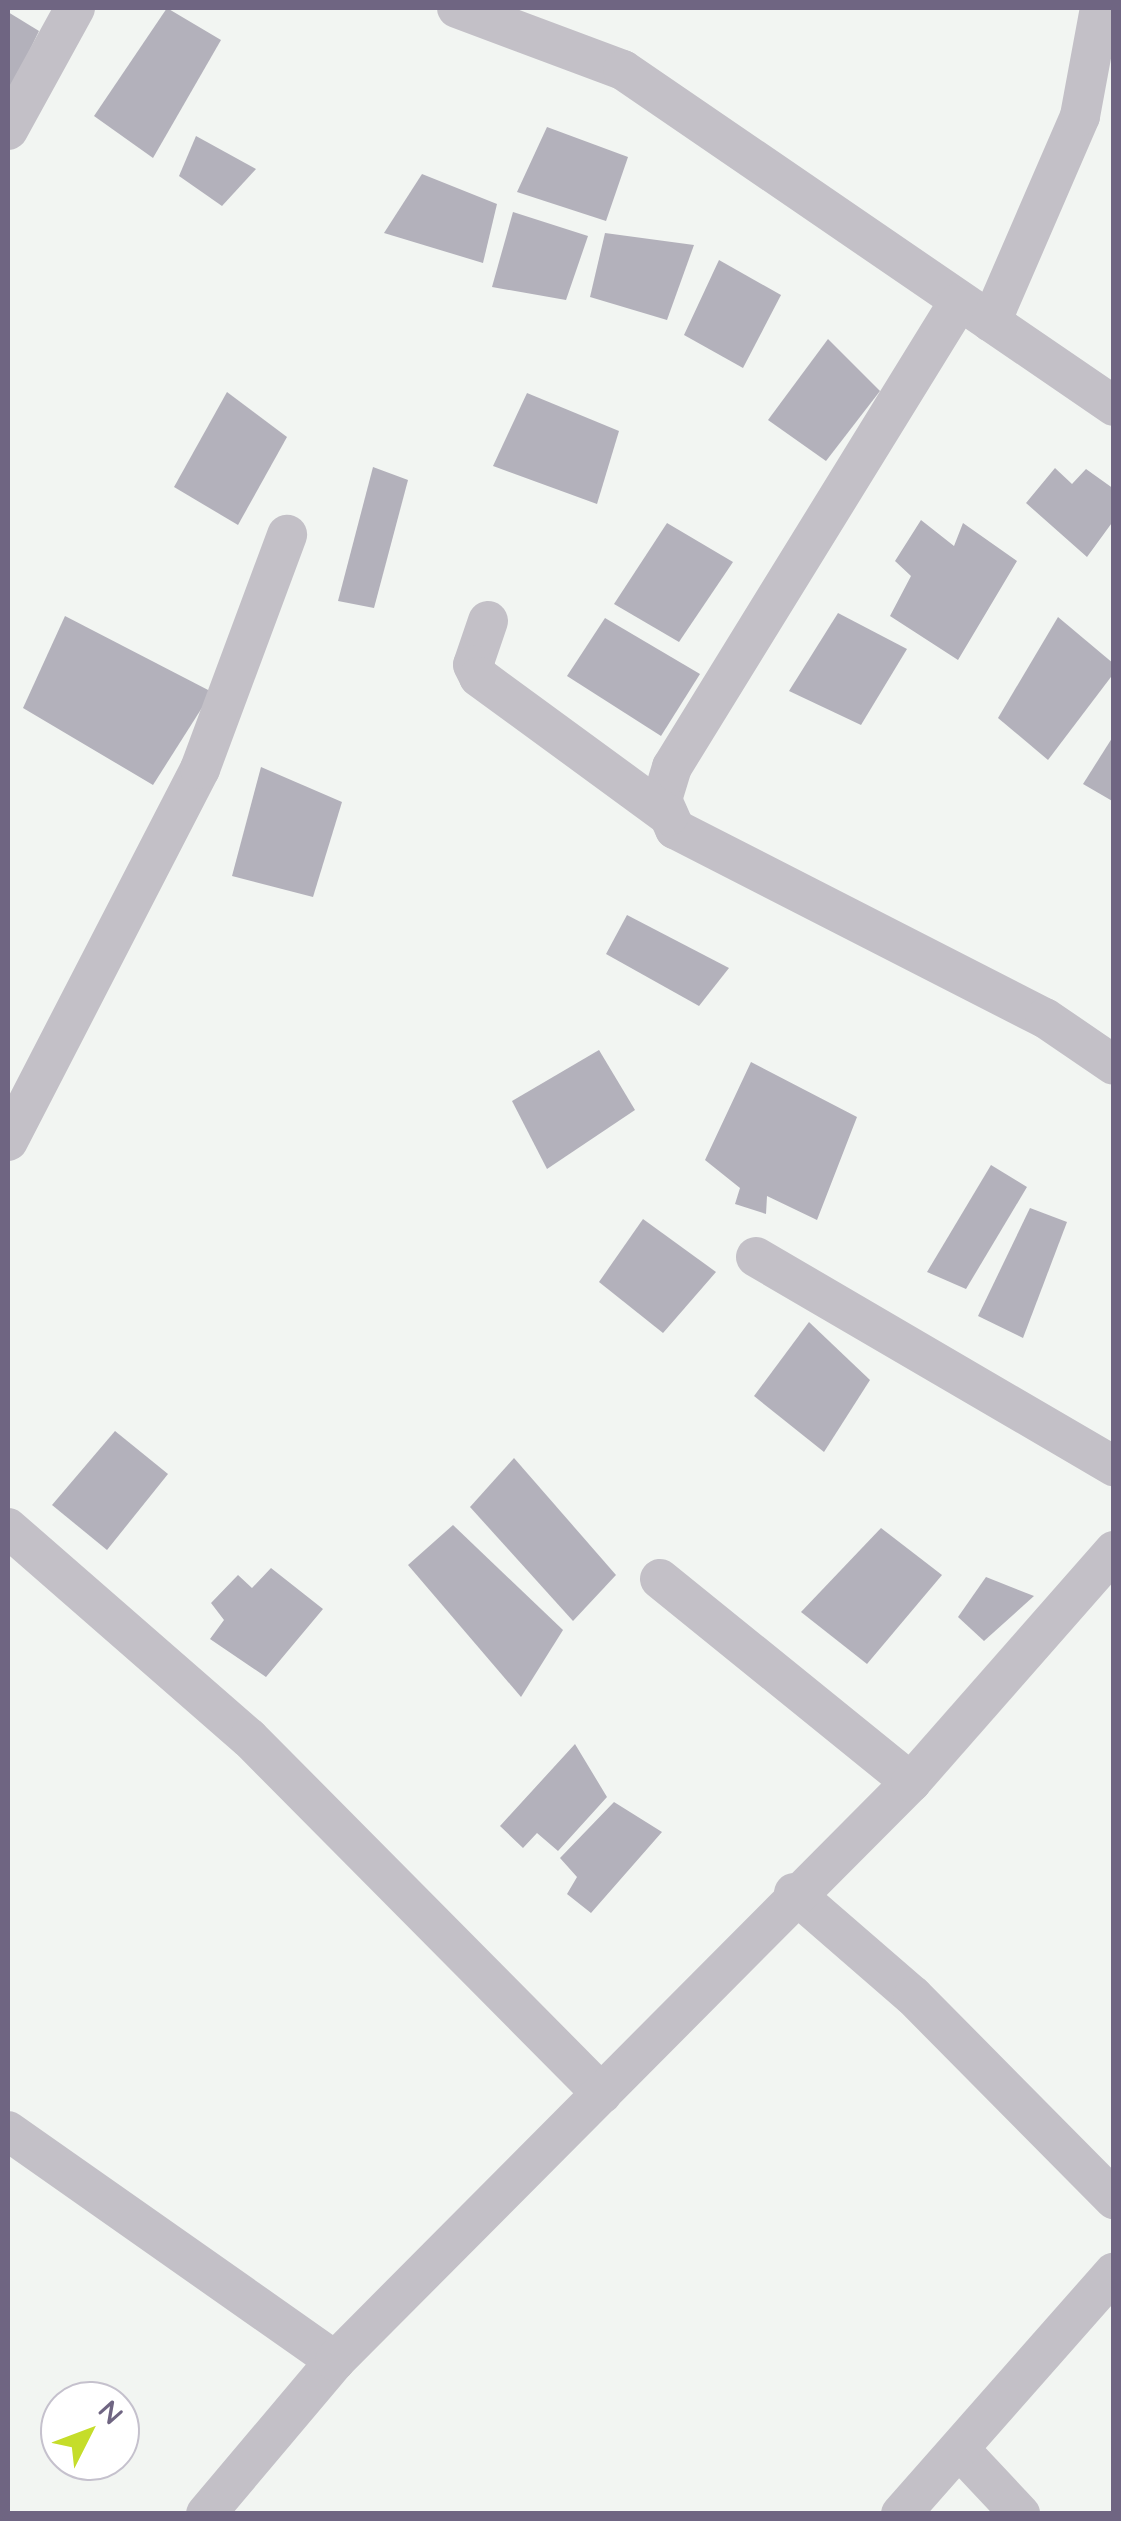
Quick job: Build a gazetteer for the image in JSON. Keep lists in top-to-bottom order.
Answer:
{
  "north": "top right"
}
